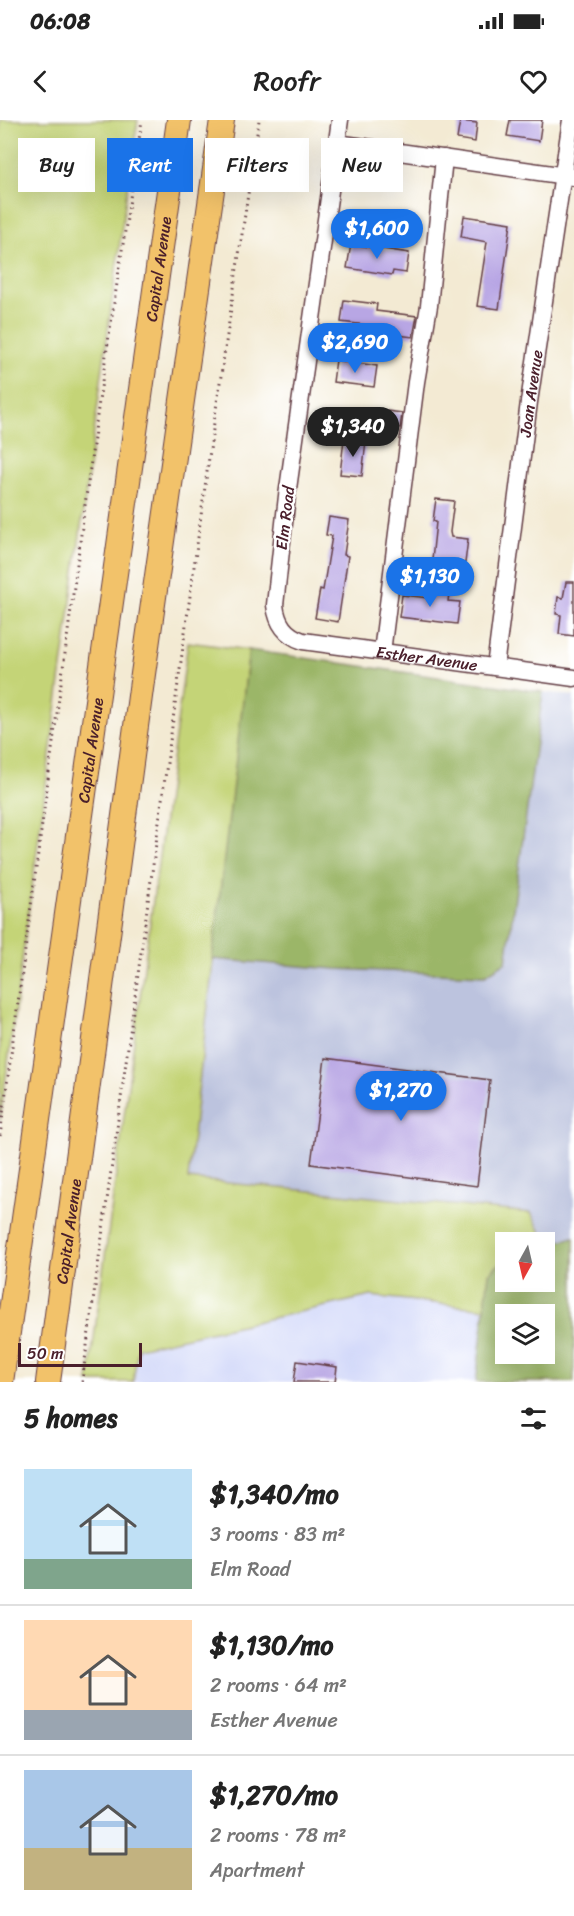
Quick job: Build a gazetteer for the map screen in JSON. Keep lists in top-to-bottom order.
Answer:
{
  "streets": {
    "highway": ["Capital Avenue"],
    "street": ["Joan Avenue", "Elm Road", "Esther Avenue"]
  },
  "crossings": [
    ["Joan Avenue", "Esther Avenue"],
    ["Elm Road", "Esther Avenue"]
  ],
  "scale_bar": "50 m",
  "north": "bottom",
  "page": {
    "status": "06:08",
    "header": "Roofr",
    "chip": [
      "Buy",
      "Rent",
      "Filters",
      "New"
    ],
    "price": [
      "$1,600",
      "$2,690",
      "$1,340",
      "$1,130",
      "$1,270"
    ],
    "scale": "50 m",
    "heading": "5 homes",
    "list": [
      {
        "name": "$1,340/mo",
        "note": "3 rooms · 83 m² · Elm Road"
      },
      {
        "name": "$1,130/mo",
        "note": "2 rooms · 64 m² · Esther Avenue"
      },
      {
        "name": "$1,270/mo",
        "note": "2 rooms · 78 m² · Apartment"
      }
    ]
  }
}
